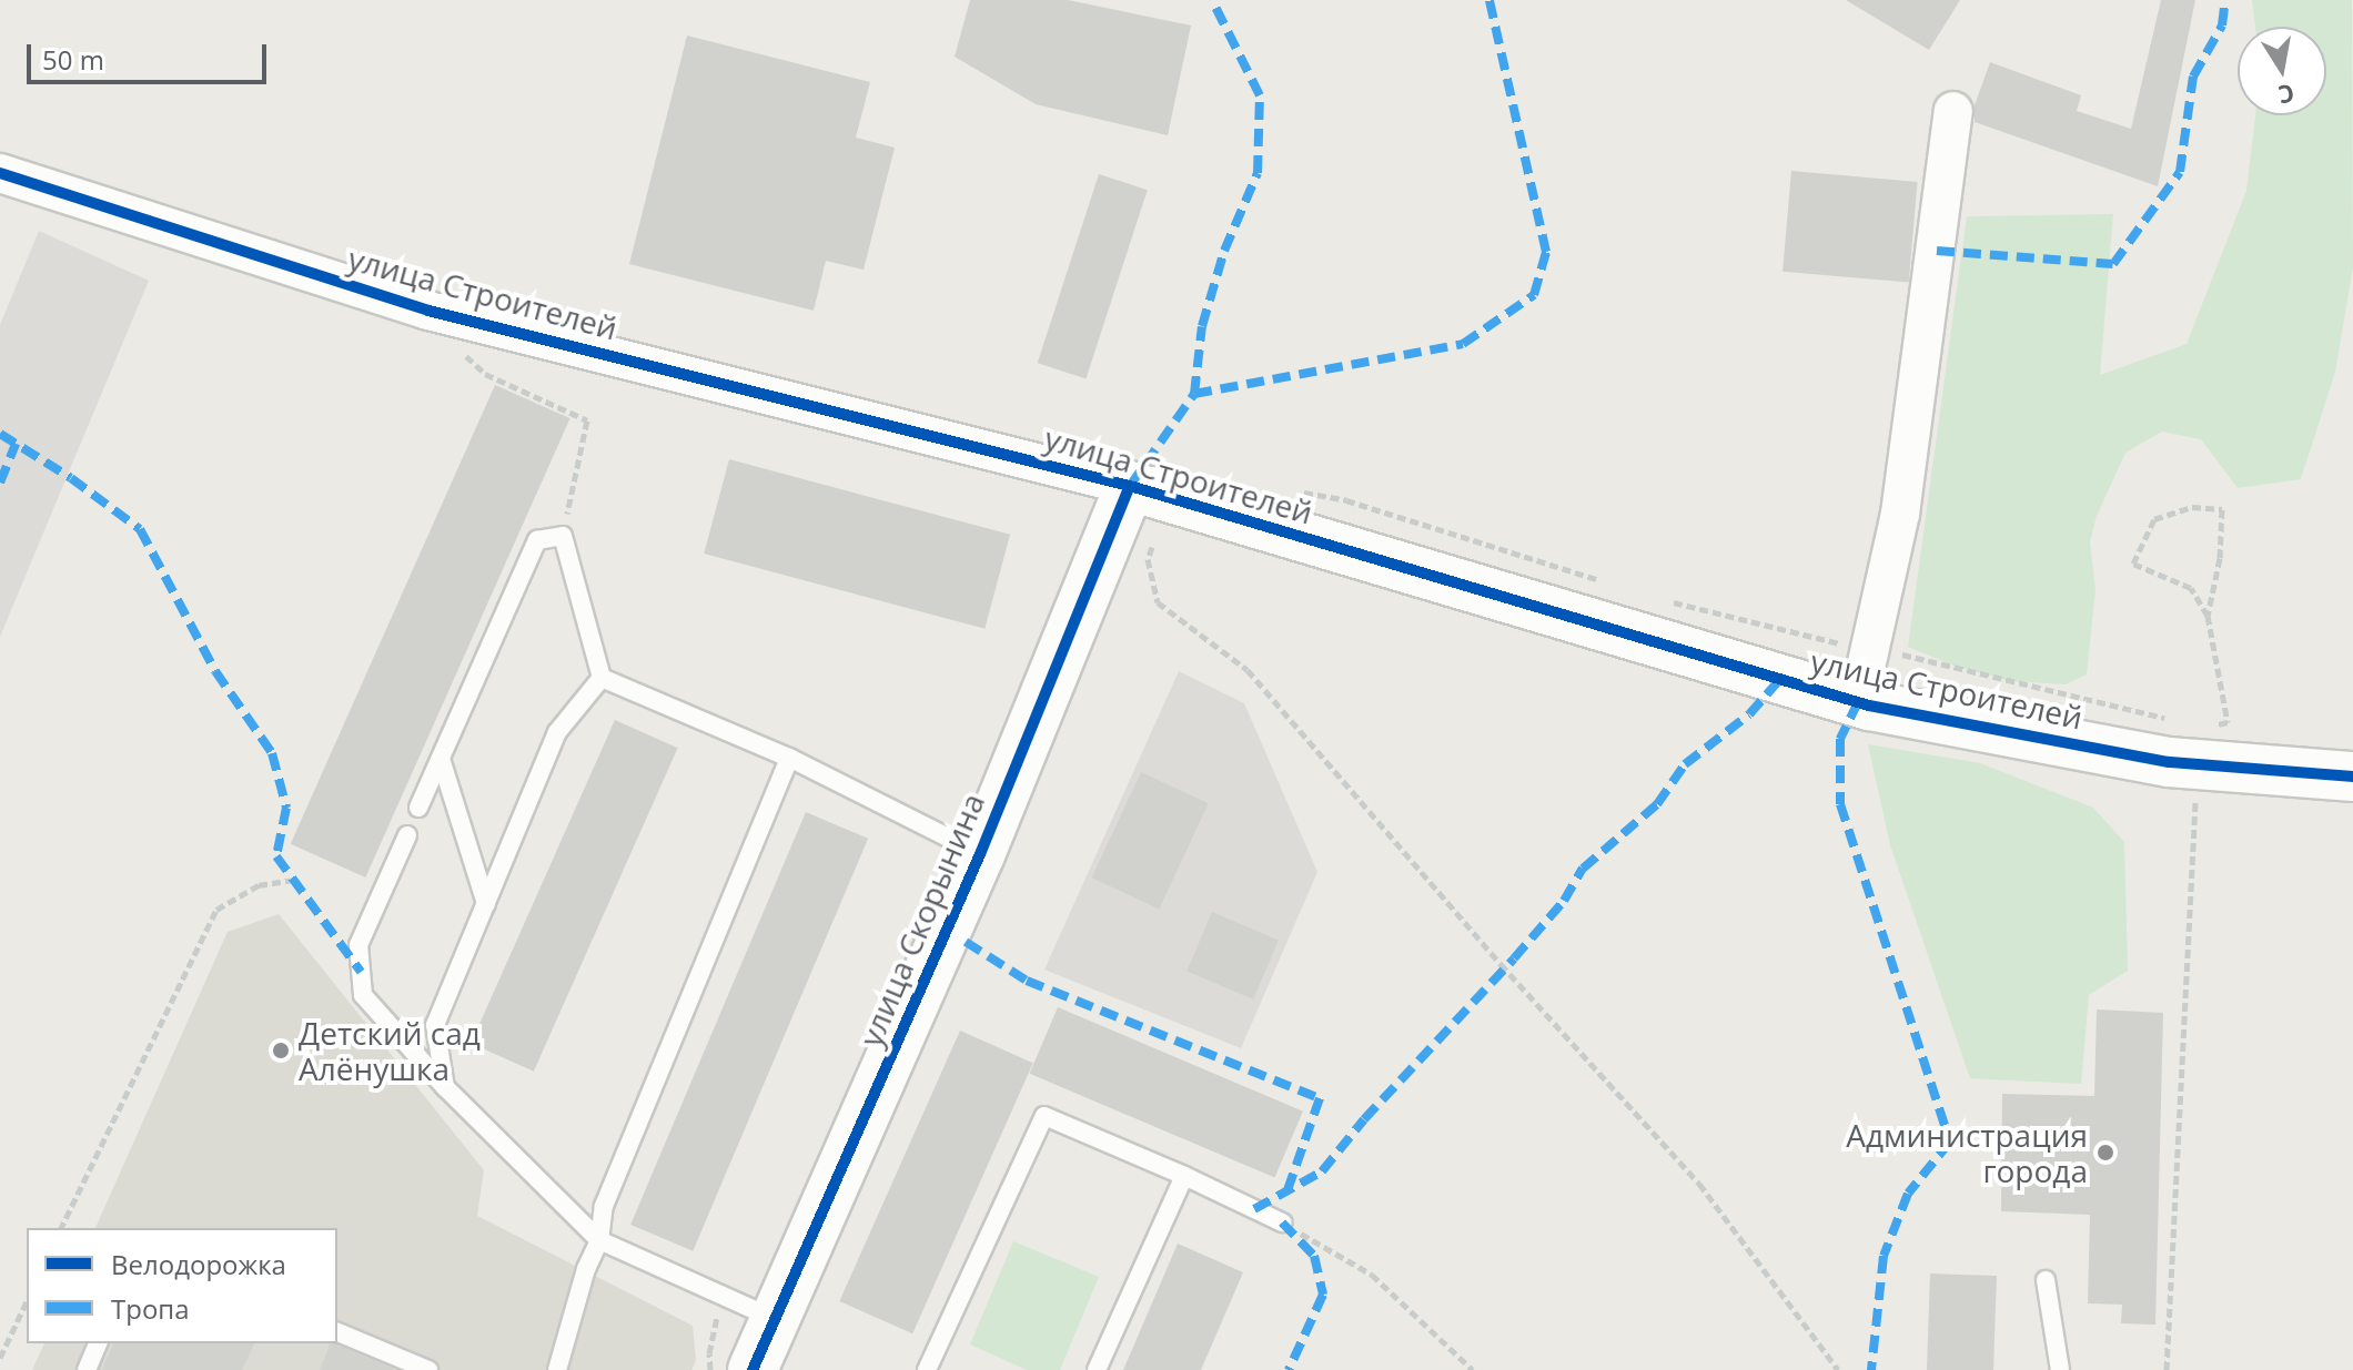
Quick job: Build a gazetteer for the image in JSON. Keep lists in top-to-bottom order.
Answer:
{
  "streets": {
    "street": ["улица Строителей", "улица Скорынина"]
  },
  "crossings": [
    ["улица Строителей", "улица Скорынина"]
  ],
  "places": ["Детский сад Алёнушка", "Администрация города"],
  "legend": ["Велодорожка", "Тропа"],
  "scale_bar": "50 m",
  "north": "bottom"
}
